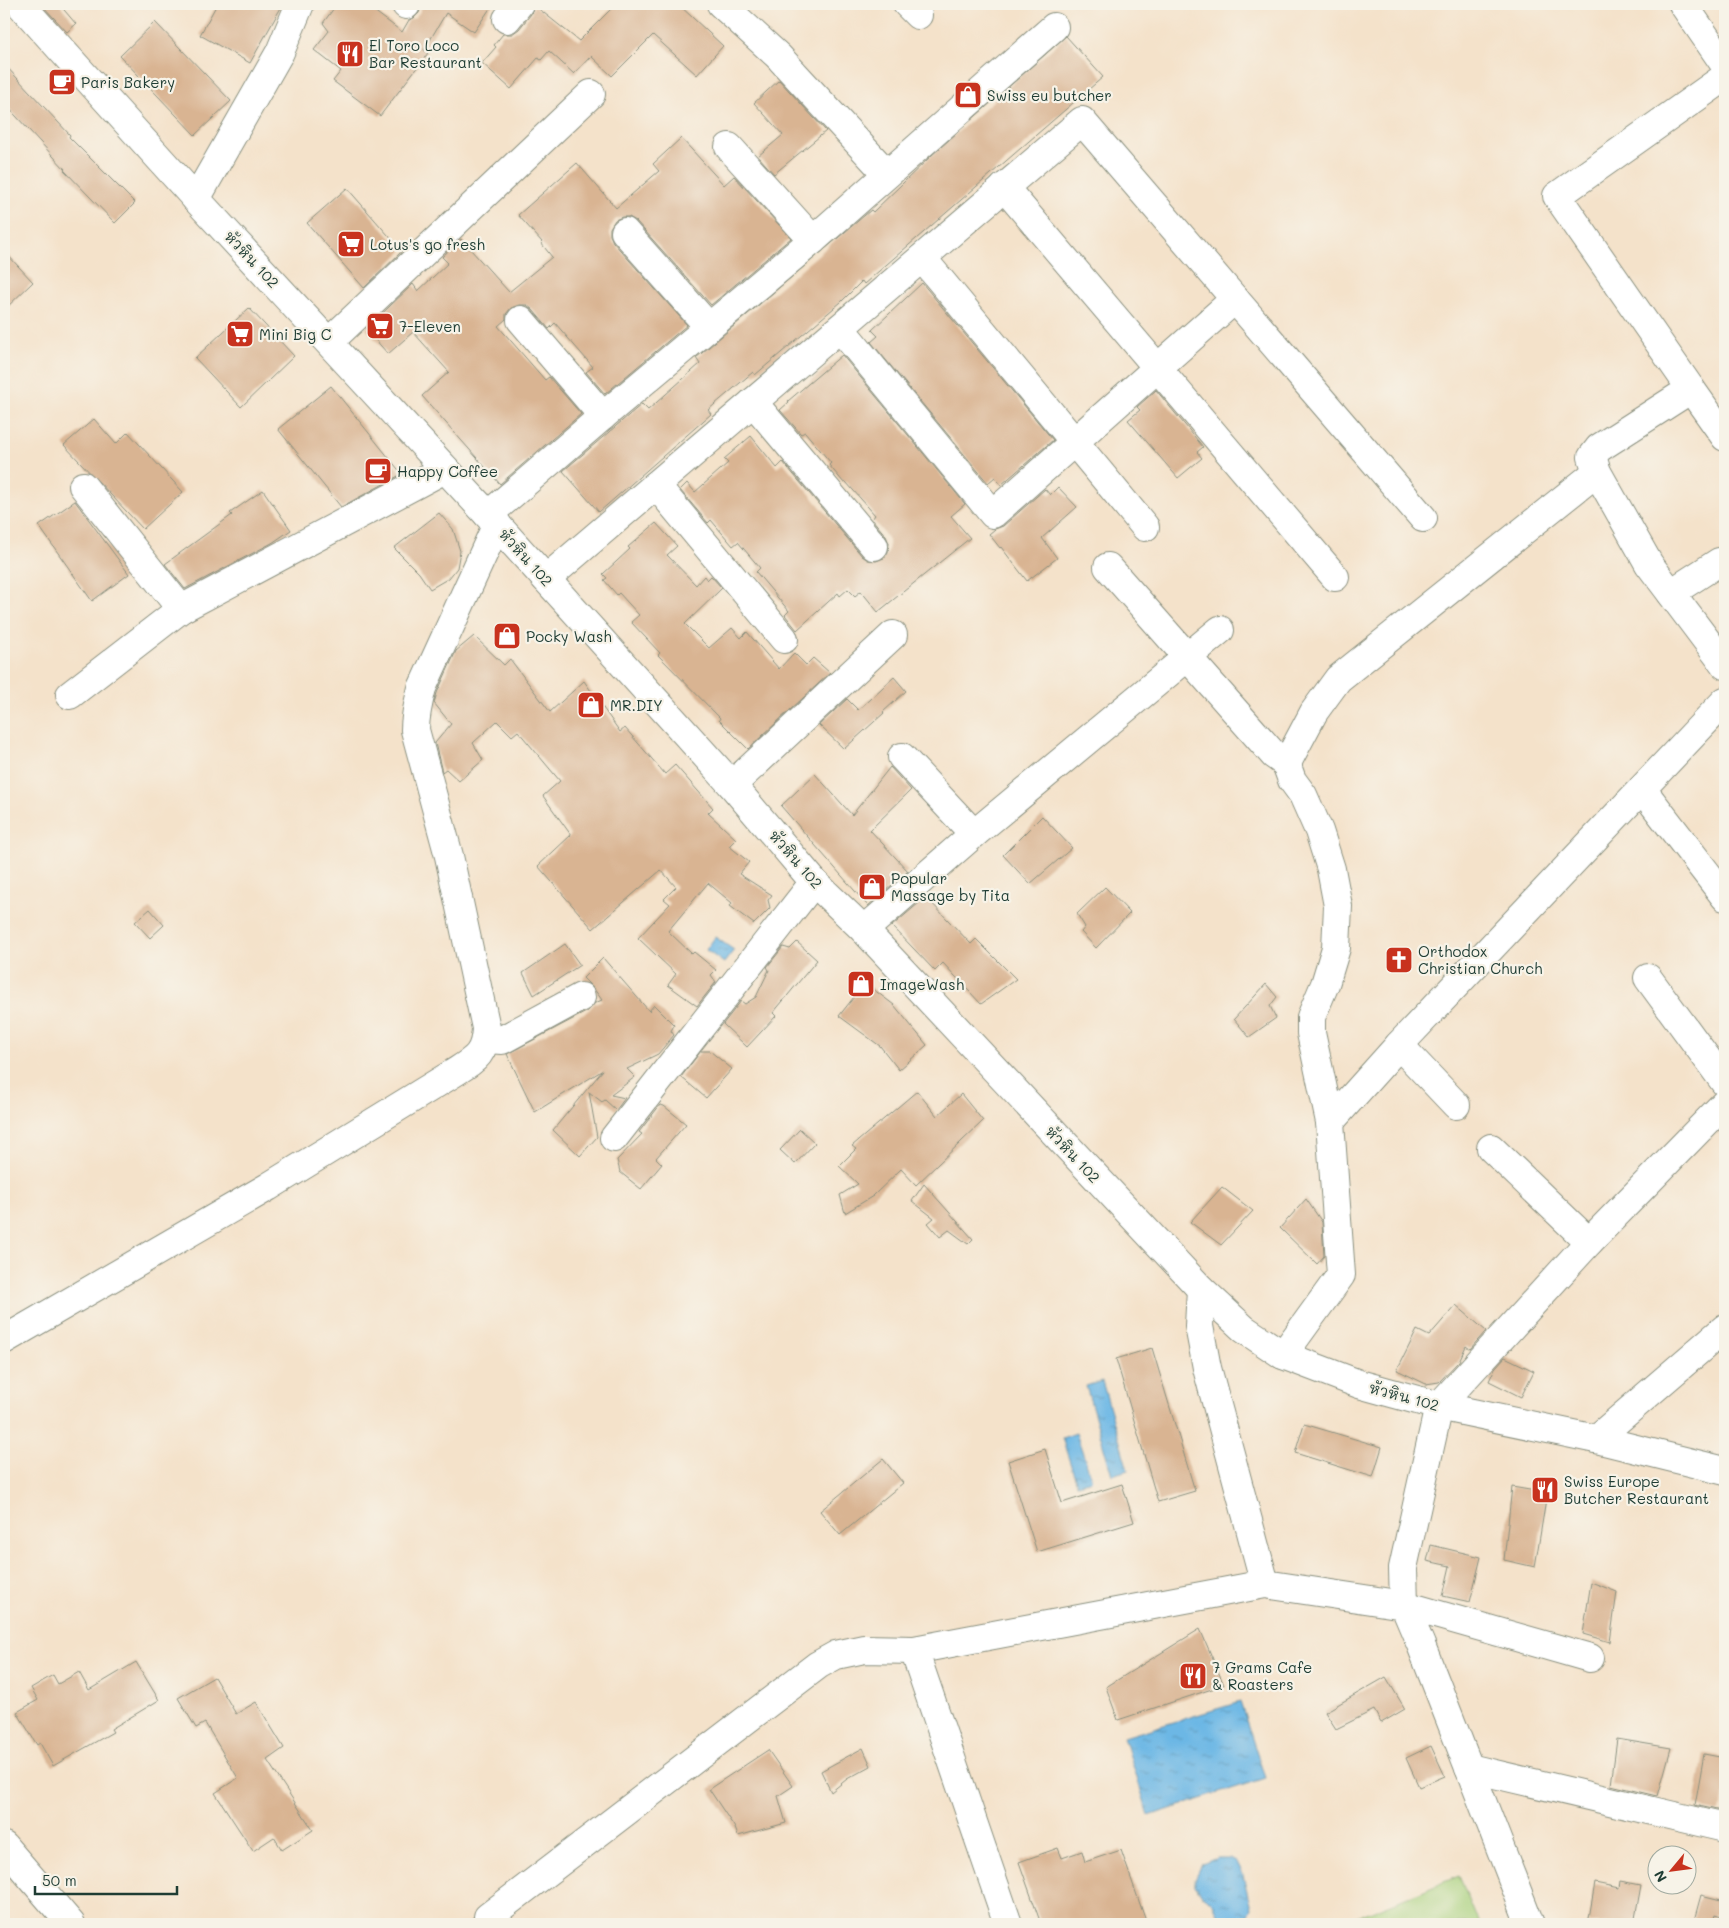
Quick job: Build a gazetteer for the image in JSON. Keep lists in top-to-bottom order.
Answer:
{
  "streets": {
    "street": ["หัวหิน 102"]
  },
  "places": {
    "restaurant": ["El Toro Loco Bar Restaurant", "Swiss Europe Butcher Restaurant", "7 Grams Cafe & Roasters"],
    "cafe": ["Paris Bakery", "Happy Coffee"],
    "shop": [
      "Swiss eu butcher",
      "Pocky Wash",
      "MR.DIY",
      "Popular Massage by Tita",
      "ImageWash"
    ],
    "supermarket": ["Lotus's go fresh", "7-Eleven", "Mini Big C"],
    "church": ["Orthodox Christian Church"]
  },
  "scale_bar": "50 m",
  "north": "bottom left"
}
